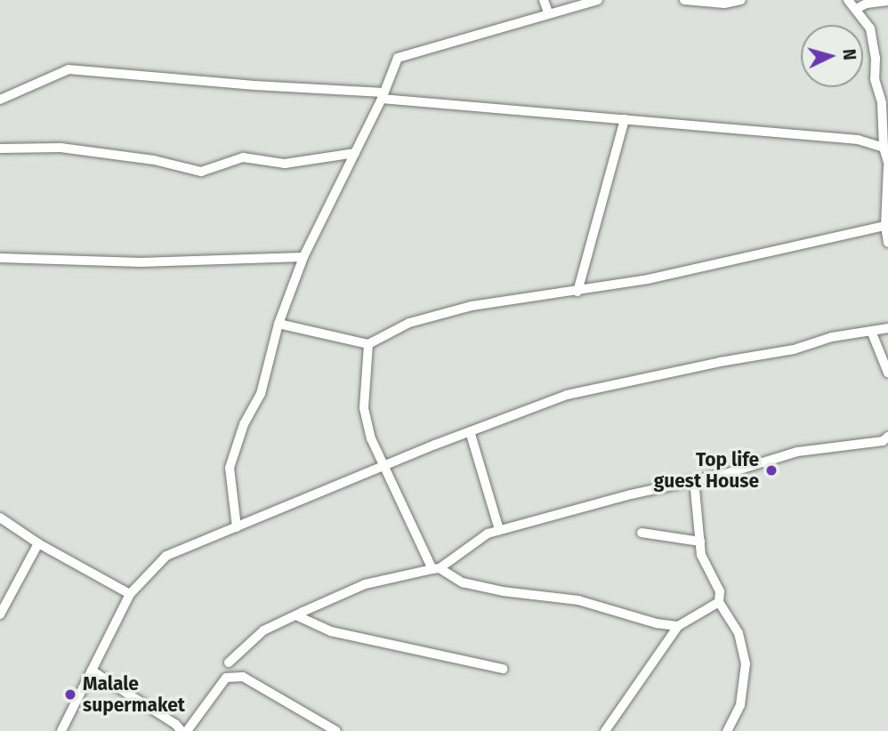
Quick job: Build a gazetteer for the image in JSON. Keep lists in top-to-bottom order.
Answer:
{
  "places": ["Top life guest House", "Malale supermaket"],
  "north": "right"
}
